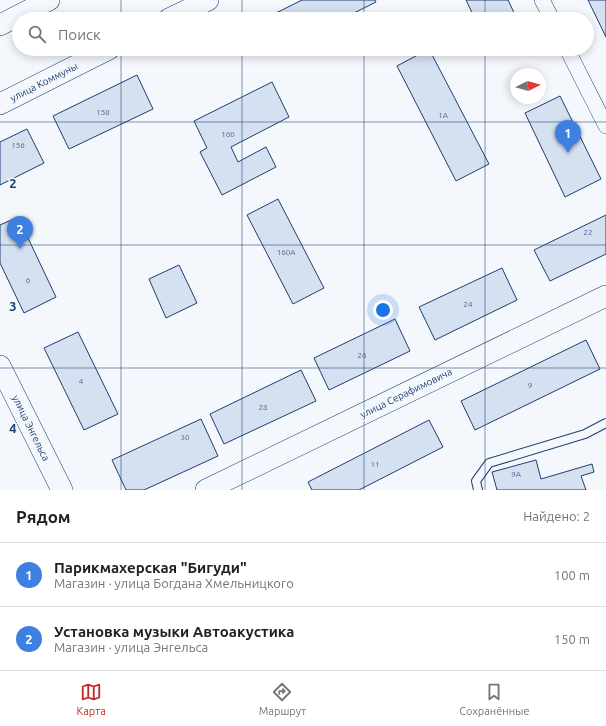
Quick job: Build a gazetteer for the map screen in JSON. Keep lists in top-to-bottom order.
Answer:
{
  "streets": {
    "street": ["улица Коммуны", "улица Серафимовича", "улица Энгельса"]
  },
  "house_numbers": [
    "158",
    "1А",
    "160",
    "156",
    "22",
    "160А",
    "6",
    "24",
    "26",
    "4",
    "9",
    "28",
    "30",
    "11",
    "9А"
  ],
  "north": "right",
  "page": {
    "search": "Поиск",
    "pins": ["1", "2"],
    "heading": ["Рядом", "Найдено: 2"],
    "list": [
      {
        "mark": "1",
        "name": "Парикмахерская \"Бигуди\"",
        "note": "Магазин · улица Богдана Хмельницкого",
        "value": "100 m"
      },
      {
        "mark": "2",
        "name": "Установка музыки Автоакустика",
        "note": "Магазин · улица Энгельса",
        "value": "150 m"
      }
    ],
    "nav": ["Карта", "Маршрут", "Сохранённые"]
  },
  "grid": {
    "rows": ["2", "3", "4"]
  }
}
